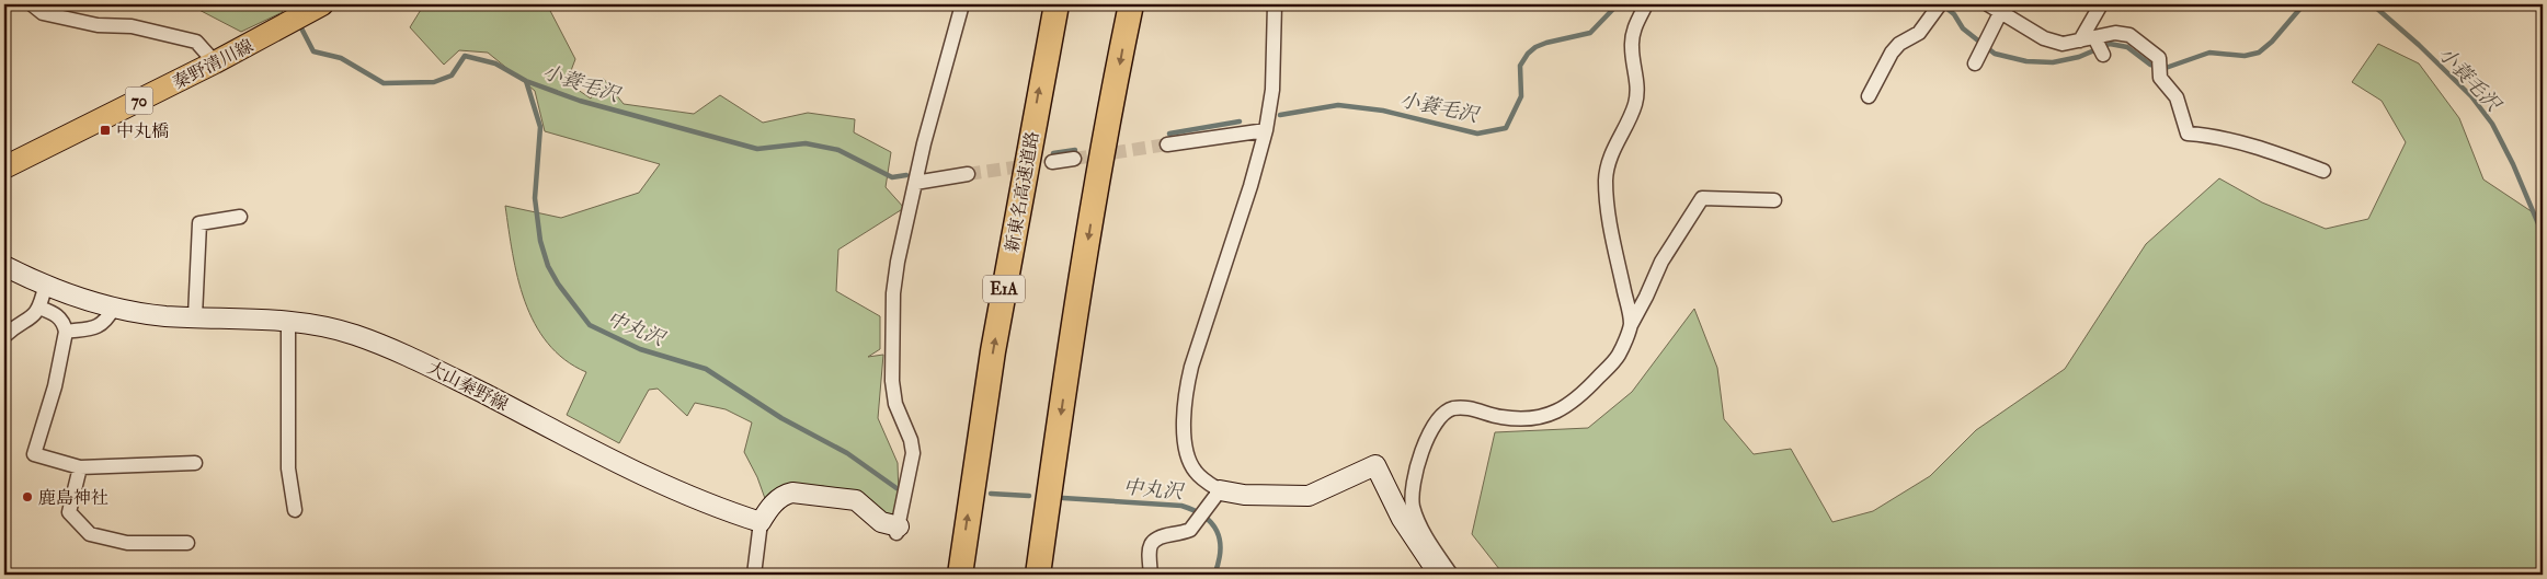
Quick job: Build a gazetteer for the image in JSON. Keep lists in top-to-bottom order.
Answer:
{
  "streets": {
    "highway": ["新東名高速道路", "E1A"],
    "main road": ["秦野清川線", "70", "大山秦野線"]
  },
  "water": ["小蓑毛沢", "中丸沢"],
  "places": {
    "transit": ["中丸橋"],
    "other": ["鹿島神社"]
  }
}
